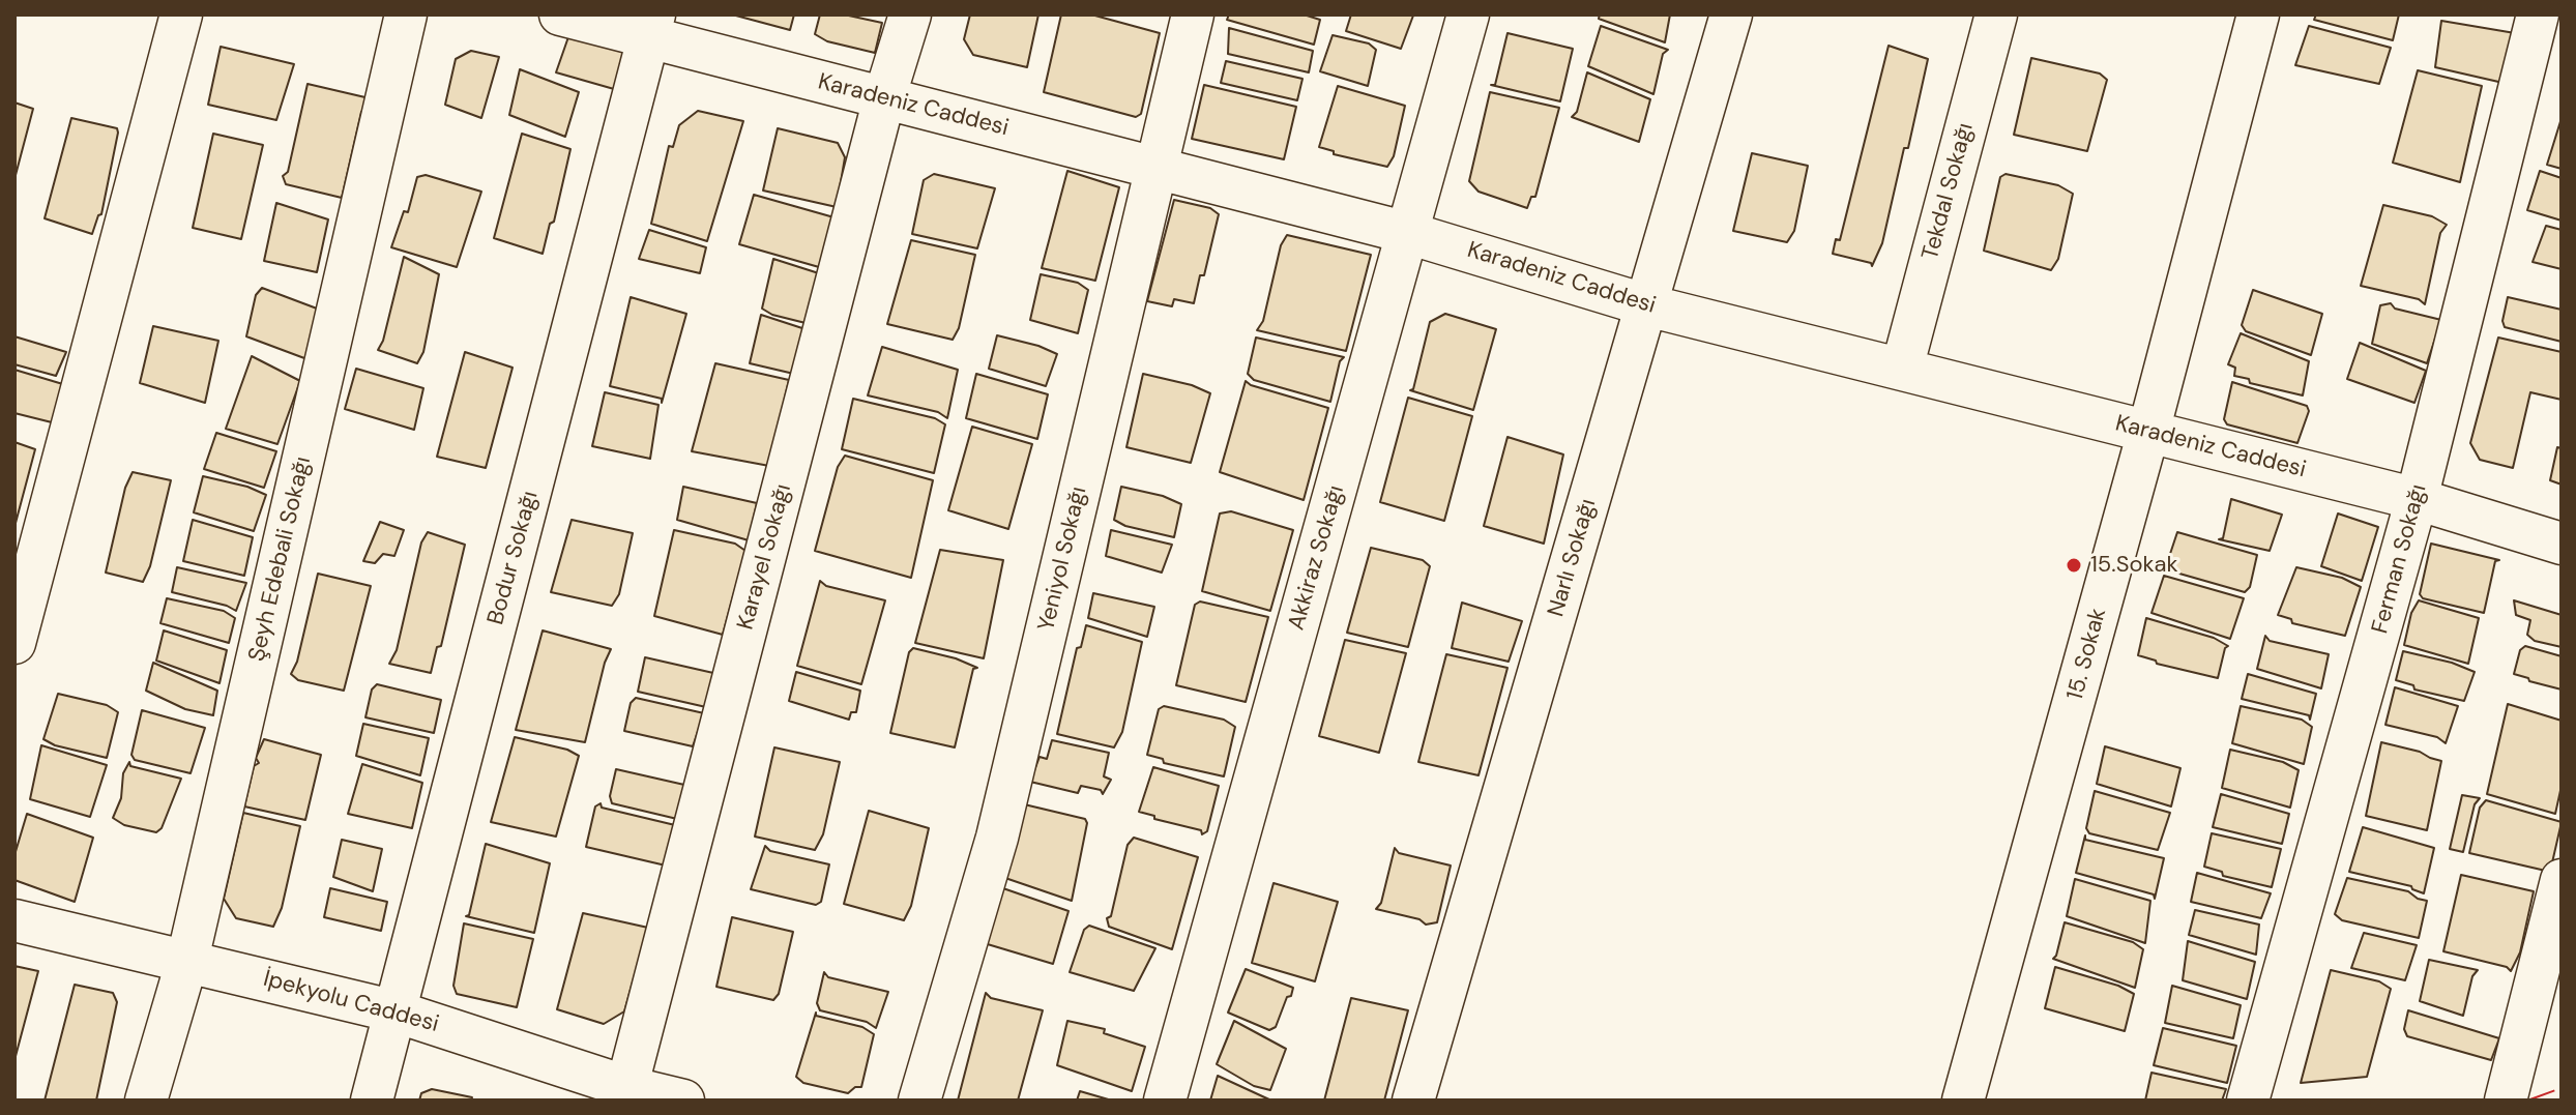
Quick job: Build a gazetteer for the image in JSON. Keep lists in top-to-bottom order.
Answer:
{
  "streets": {
    "street": [
      "Karadeniz Caddesi",
      "Tekdal Sokağı",
      "Karayel Sokağı",
      "Bodur Sokağı",
      "Akkiraz Sokağı",
      "Narlı Sokağı",
      "Şeyh Edebali Sokağı",
      "Yeniyol Sokağı",
      "Ferman Sokağı",
      "15. Sokak",
      "İpekyolu Caddesi"
    ]
  },
  "crossings": [
    ["Karadeniz Caddesi", "Tekdal Sokağı"],
    ["Karadeniz Caddesi", "Karayel Sokağı"],
    ["Karadeniz Caddesi", "Bodur Sokağı"],
    ["Karadeniz Caddesi", "Akkiraz Sokağı"],
    ["Karadeniz Caddesi", "Narlı Sokağı"],
    ["Karadeniz Caddesi", "Yeniyol Sokağı"],
    ["Karadeniz Caddesi", "Ferman Sokağı"],
    ["Karadeniz Caddesi", "15. Sokak"],
    ["Karayel Sokağı", "İpekyolu Caddesi"],
    ["Bodur Sokağı", "İpekyolu Caddesi"],
    ["Şeyh Edebali Sokağı", "İpekyolu Caddesi"]
  ],
  "places": ["15.Sokak"]
}
